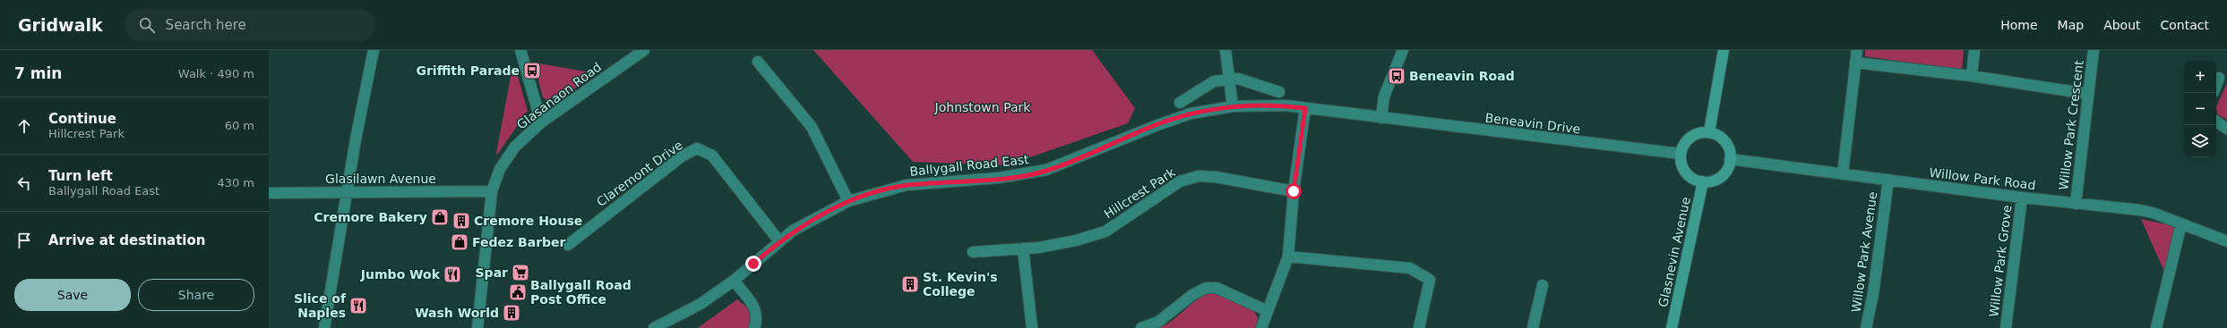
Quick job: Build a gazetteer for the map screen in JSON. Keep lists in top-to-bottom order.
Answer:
{
  "streets": {
    "main road": ["Glasnevin Avenue"],
    "street": [
      "Glasanaon Road",
      "Beneavin Drive",
      "Willow Park Crescent",
      "Ballygall Road East",
      "Claremont Drive",
      "Glasilawn Avenue",
      "Willow Park Road",
      "Hillcrest Park",
      "Willow Park Avenue",
      "Willow Park Grove"
    ]
  },
  "crossings": [
    ["Glasanaon Road", "Glasilawn Avenue"],
    ["Beneavin Drive", "Ballygall Road East"],
    ["Beneavin Drive", "Willow Park Road"],
    ["Beneavin Drive", "Glasnevin Avenue"],
    ["Willow Park Crescent", "Willow Park Road"],
    ["Ballygall Road East", "Claremont Drive"],
    ["Willow Park Road", "Glasnevin Avenue"],
    ["Willow Park Road", "Willow Park Avenue"],
    ["Willow Park Road", "Willow Park Grove"]
  ],
  "parks": ["Johnstown Park"],
  "places": {
    "bus stop": ["Griffith Parade", "Beneavin Road"],
    "shop": ["Cremore Bakery", "Fedez Barber"],
    "building": ["Cremore House", "St. Kevin's College", "Wash World"],
    "supermarket": ["Spar"],
    "restaurant": ["Jumbo Wok", "Slice of Naples"],
    "public building": ["Ballygall Road Post Office"]
  },
  "page": {
    "header": "Gridwalk",
    "search": "Search here",
    "nav": [
      "Home",
      "Map",
      "About",
      "Contact"
    ],
    "heading": ["7 min", "Walk · 490 m"],
    "map_buttons": ["+", "−"],
    "list": [
      ["Continue", "Hillcrest Park", "60 m"],
      ["Turn left", "Ballygall Road East", "430 m"],
      "Arrive at destination"
    ],
    "buttons": ["Save", "Share"]
  }
}
